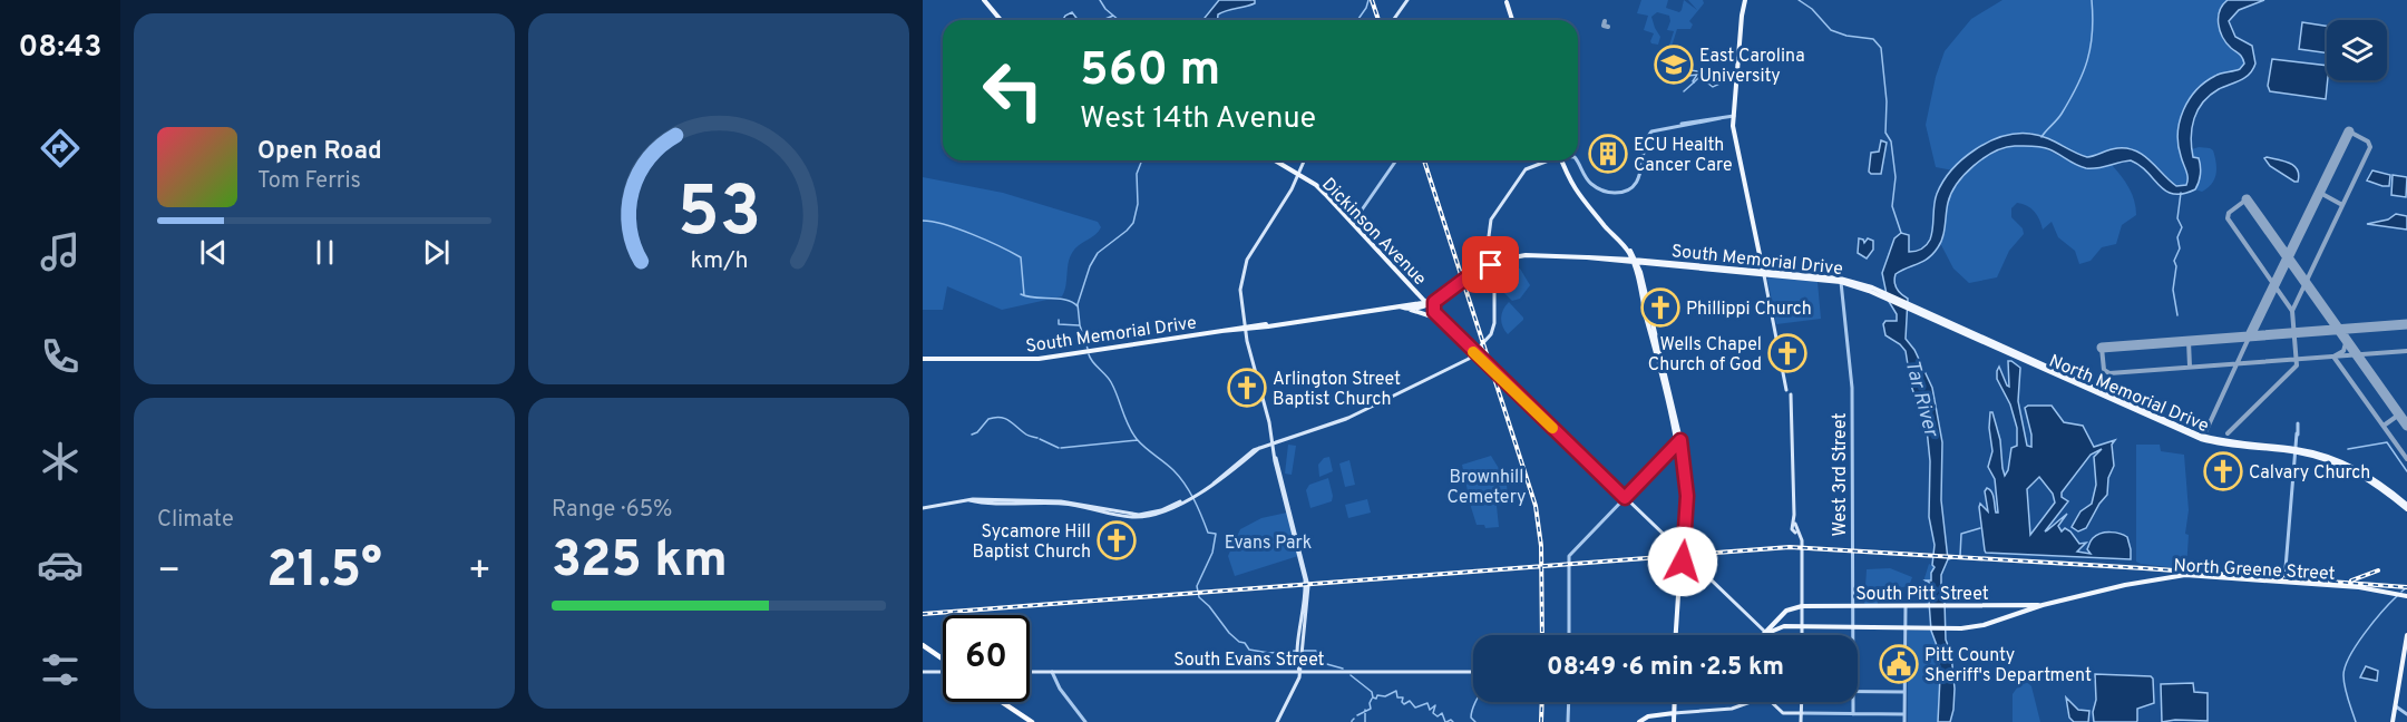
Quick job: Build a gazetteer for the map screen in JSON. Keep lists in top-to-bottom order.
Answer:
{
  "streets": {
    "main road": [
      "Dickinson Avenue",
      "South Memorial Drive",
      "North Memorial Drive",
      "North Greene Street",
      "South Pitt Street",
      "South Evans Street"
    ],
    "street": ["West 3rd Street"]
  },
  "crossings": [
    ["Dickinson Avenue", "South Memorial Drive"],
    ["South Memorial Drive", "North Memorial Drive"],
    ["South Memorial Drive", "West 3rd Street"],
    ["West 3rd Street", "North Greene Street"],
    ["West 3rd Street", "South Pitt Street"],
    ["North Greene Street", "South Pitt Street"]
  ],
  "water": ["Tar River"],
  "parks": ["Brownhill Cemetery", "Evans Park"],
  "places": {
    "school or university": ["East Carolina University"],
    "building": ["ECU Health Cancer Care"],
    "church": [
      "Phillippi Church",
      "Wells Chapel Church of God",
      "Arlington Street Baptist Church",
      "Calvary Church",
      "Sycamore Hill Baptist Church"
    ],
    "public building": ["Pitt County Sheriff's Department"]
  },
  "page": {
    "tabs": "08:43",
    "turn": ["560 m", "West 14th Avenue"],
    "song": ["Open Road", "Tom Ferris"],
    "tile": [
      "Climate",
      ["Range · 65%", "325 km"]
    ],
    "heat": ["−", "21.5°", "+"],
    "limit": "60",
    "trip": "08:49 · 6 min · 2.5 km",
    "gauge": ["53", "km/h"]
  }
}
